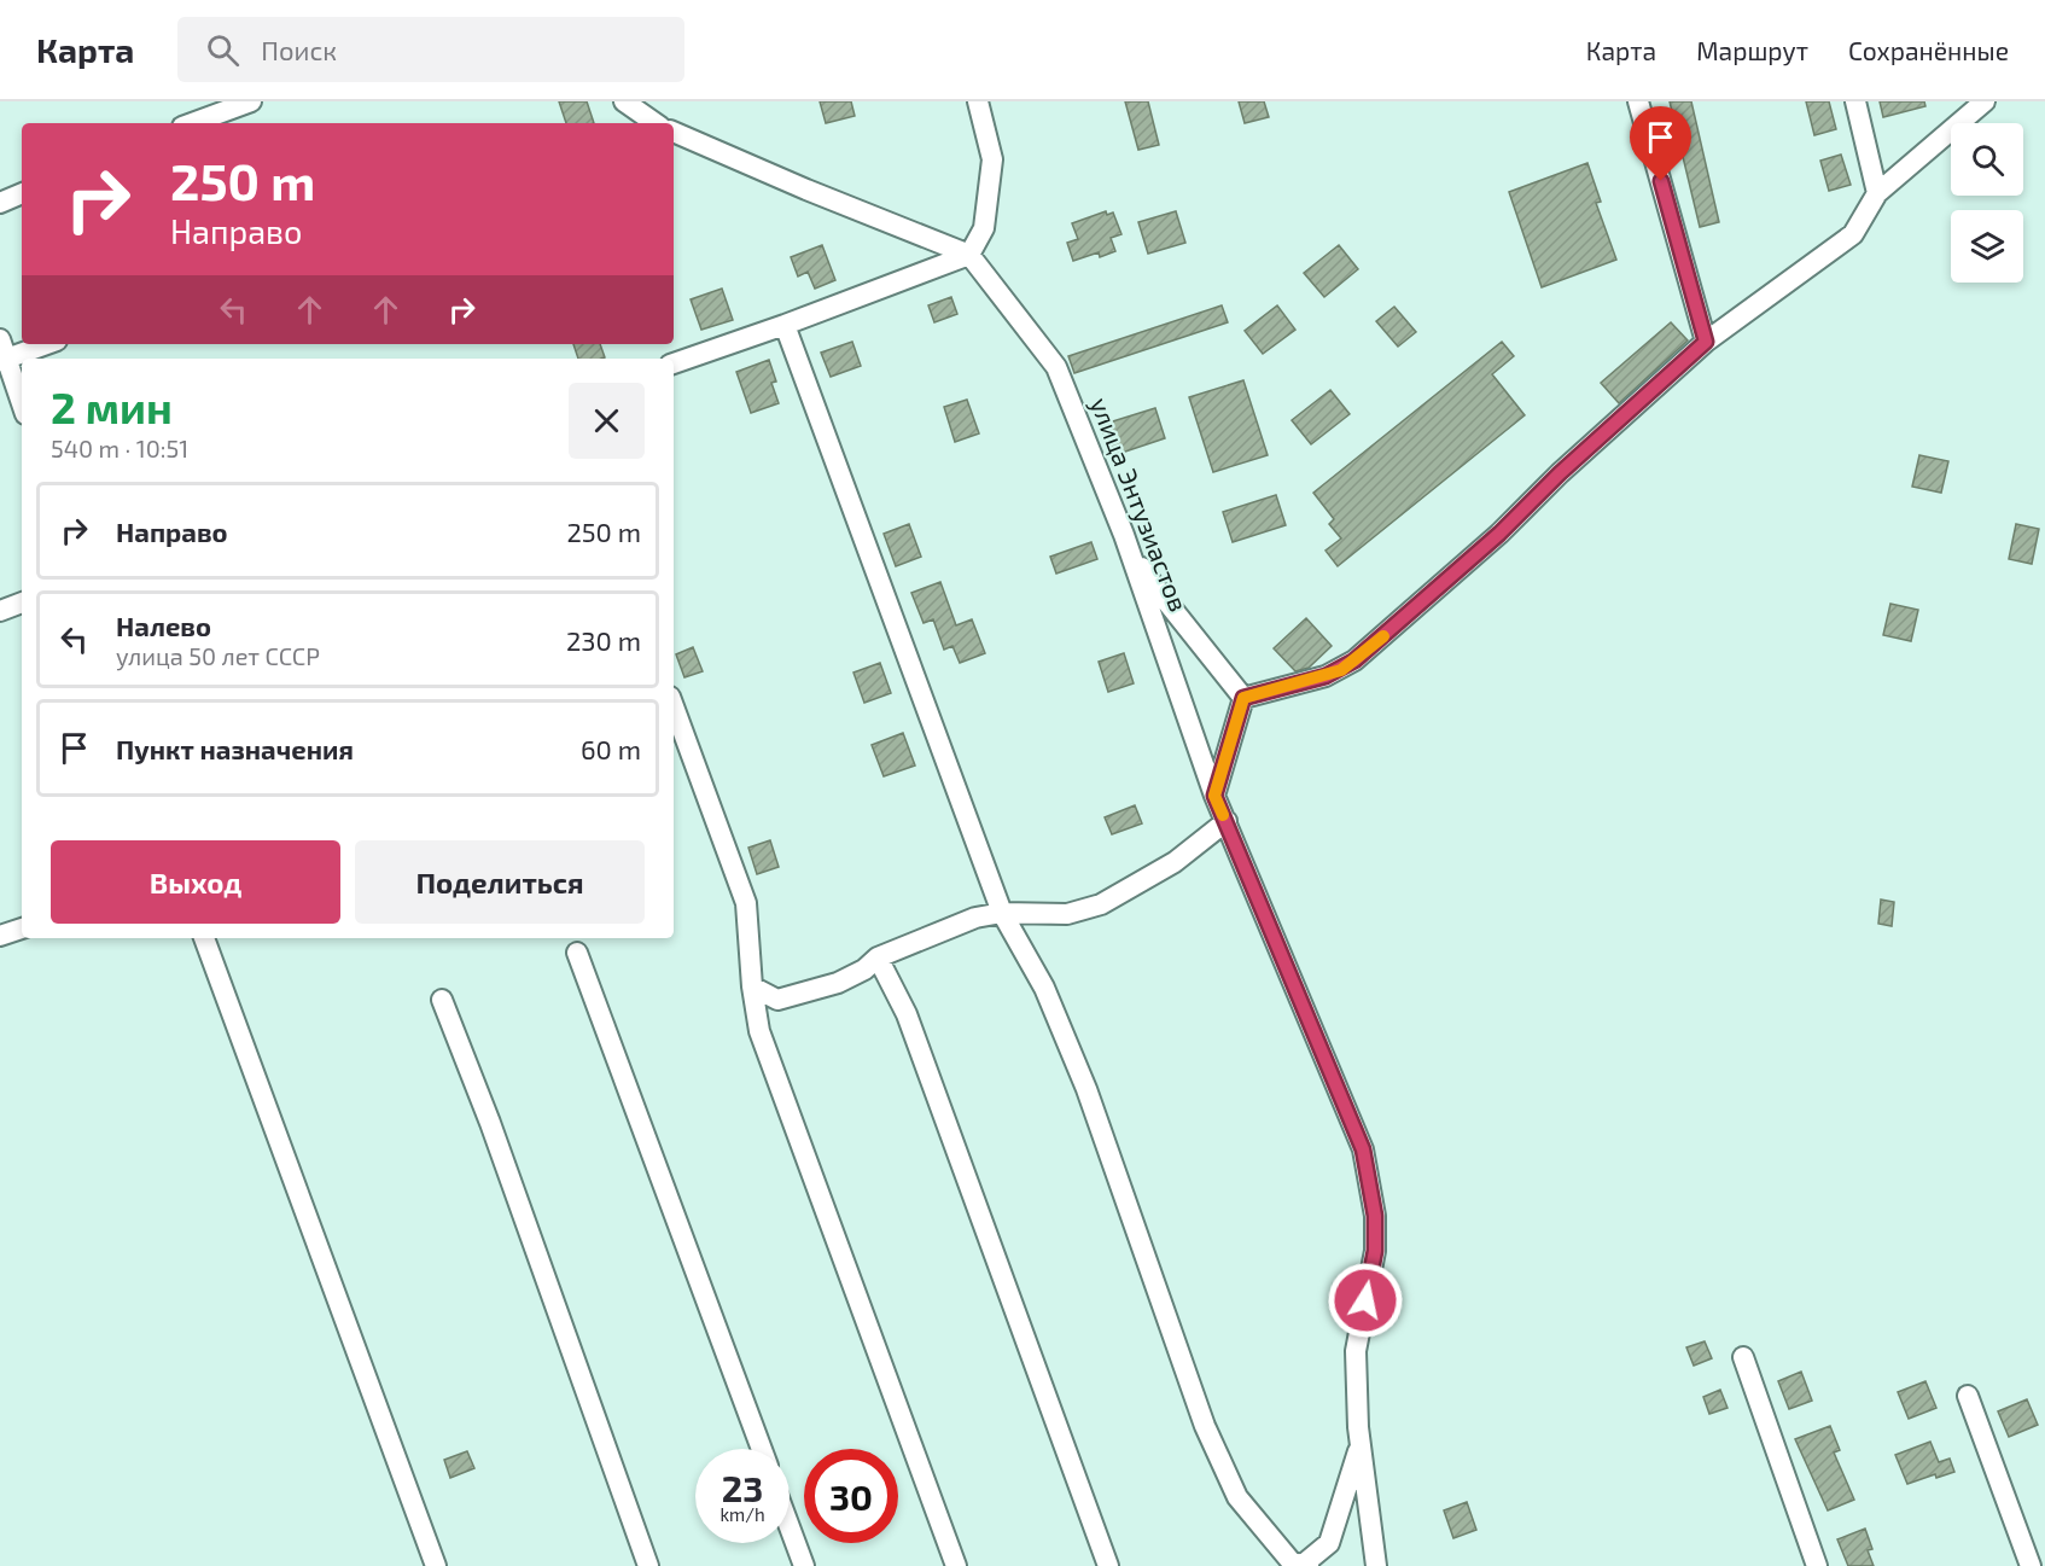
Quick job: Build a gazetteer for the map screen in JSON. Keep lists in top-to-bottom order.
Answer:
{
  "streets": {
    "street": ["улица Энтузиастов"]
  },
  "page": {
    "header": "Карта",
    "search": "Поиск",
    "nav": ["Карта", "Маршрут", "Сохранённые"],
    "turn": ["250 m", "Направо"],
    "heading": ["2 мин", "540 m · 10:51"],
    "list": [
      {
        "name": "Направо",
        "value": "250 m"
      },
      {
        "name": "Налево",
        "note": "улица 50 лет СССР",
        "value": "230 m"
      },
      {
        "name": "Пункт назначения",
        "value": "60 m"
      }
    ],
    "buttons": ["Выход", "Поделиться"],
    "speed": "23 km/h",
    "limit": "30"
  }
}
